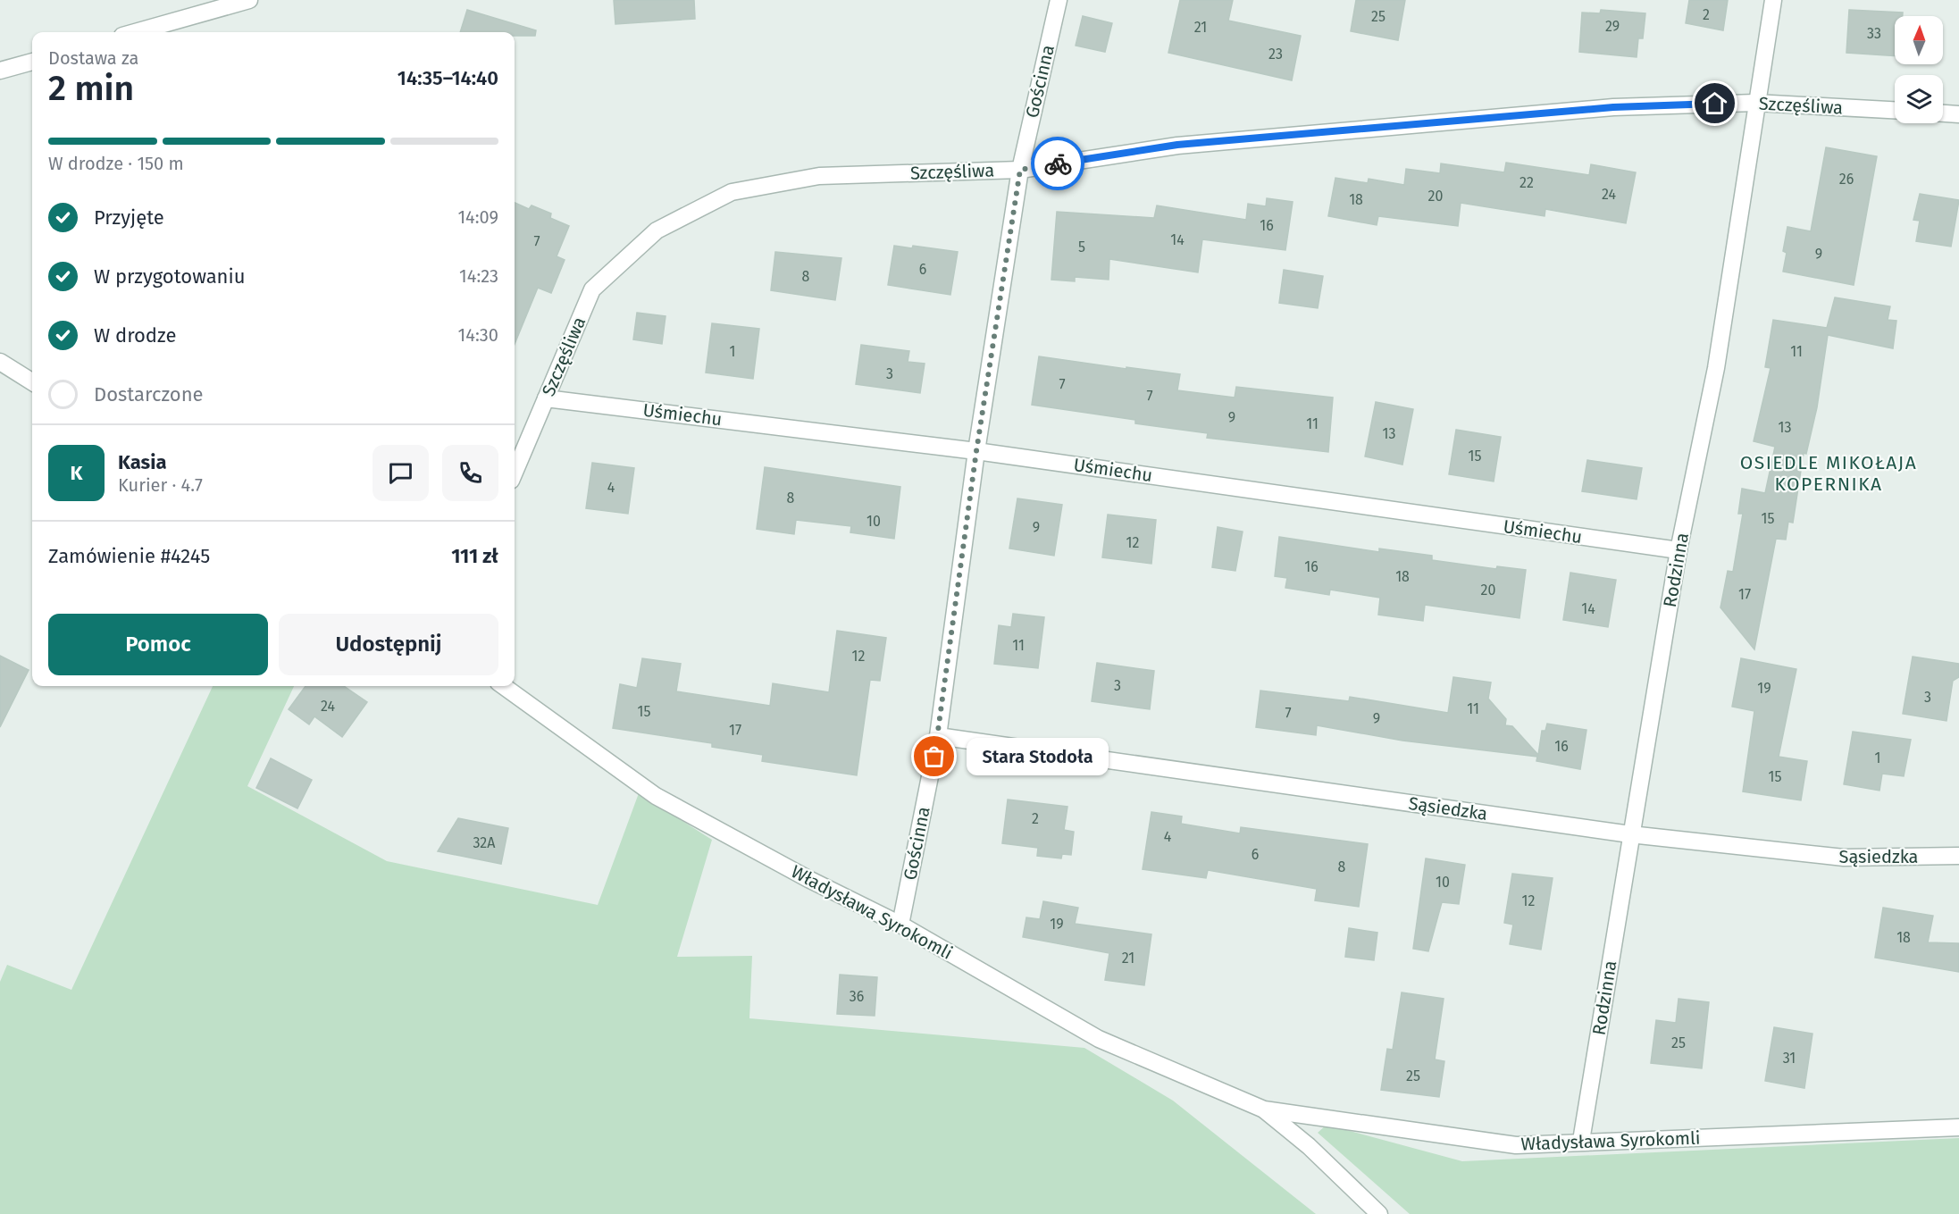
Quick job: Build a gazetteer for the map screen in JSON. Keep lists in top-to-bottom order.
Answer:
{
  "streets": {
    "street": [
      "Gościnna",
      "Szczęśliwa",
      "Uśmiechu",
      "Rodzinna",
      "Sąsiedzka",
      "Władysława Syrokomli"
    ]
  },
  "crossings": [
    ["Gościnna", "Szczęśliwa"],
    ["Gościnna", "Uśmiechu"],
    ["Gościnna", "Sąsiedzka"],
    ["Gościnna", "Władysława Syrokomli"],
    ["Szczęśliwa", "Uśmiechu"],
    ["Szczęśliwa", "Rodzinna"],
    ["Uśmiechu", "Rodzinna"],
    ["Rodzinna", "Sąsiedzka"],
    ["Rodzinna", "Władysława Syrokomli"]
  ],
  "districts": ["OSIEDLE MIKOŁAJA KOPERNIKA"],
  "places": ["Stara Stodoła"],
  "house_numbers": [
    "2",
    "25",
    "29",
    "21",
    "33",
    "23",
    "26",
    "22",
    "24",
    "20",
    "18",
    "16",
    "14",
    "7",
    "5",
    "9",
    "6",
    "8",
    "1",
    "11",
    "3",
    "7",
    "7",
    "9",
    "11",
    "13",
    "13",
    "15",
    "4",
    "8",
    "15",
    "10",
    "9",
    "12",
    "16",
    "18",
    "20",
    "17",
    "14",
    "11",
    "12",
    "3",
    "19",
    "3",
    "24",
    "11",
    "15",
    "7",
    "9",
    "17",
    "16",
    "1",
    "15",
    "2",
    "4",
    "32A",
    "6",
    "8",
    "10",
    "12",
    "19",
    "18",
    "21",
    "36",
    "25",
    "31",
    "25"
  ],
  "north": "top",
  "page": {
    "heading": ["2 min", "Dostawa za", "14:35–14:40"],
    "panel": [
      "Kasia",
      "Kurier · 4.7",
      "Zamówienie #4245",
      "111 zł"
    ],
    "bar": "W drodze · 150 m",
    "list": [
      ["Przyjęte", "14:09"],
      ["W przygotowaniu", "14:23"],
      ["W drodze", "14:30"],
      "Dostarczone"
    ],
    "round": "K",
    "buttons": ["Pomoc", "Udostępnij"],
    "bubble": "Stara Stodoła"
  }
}
